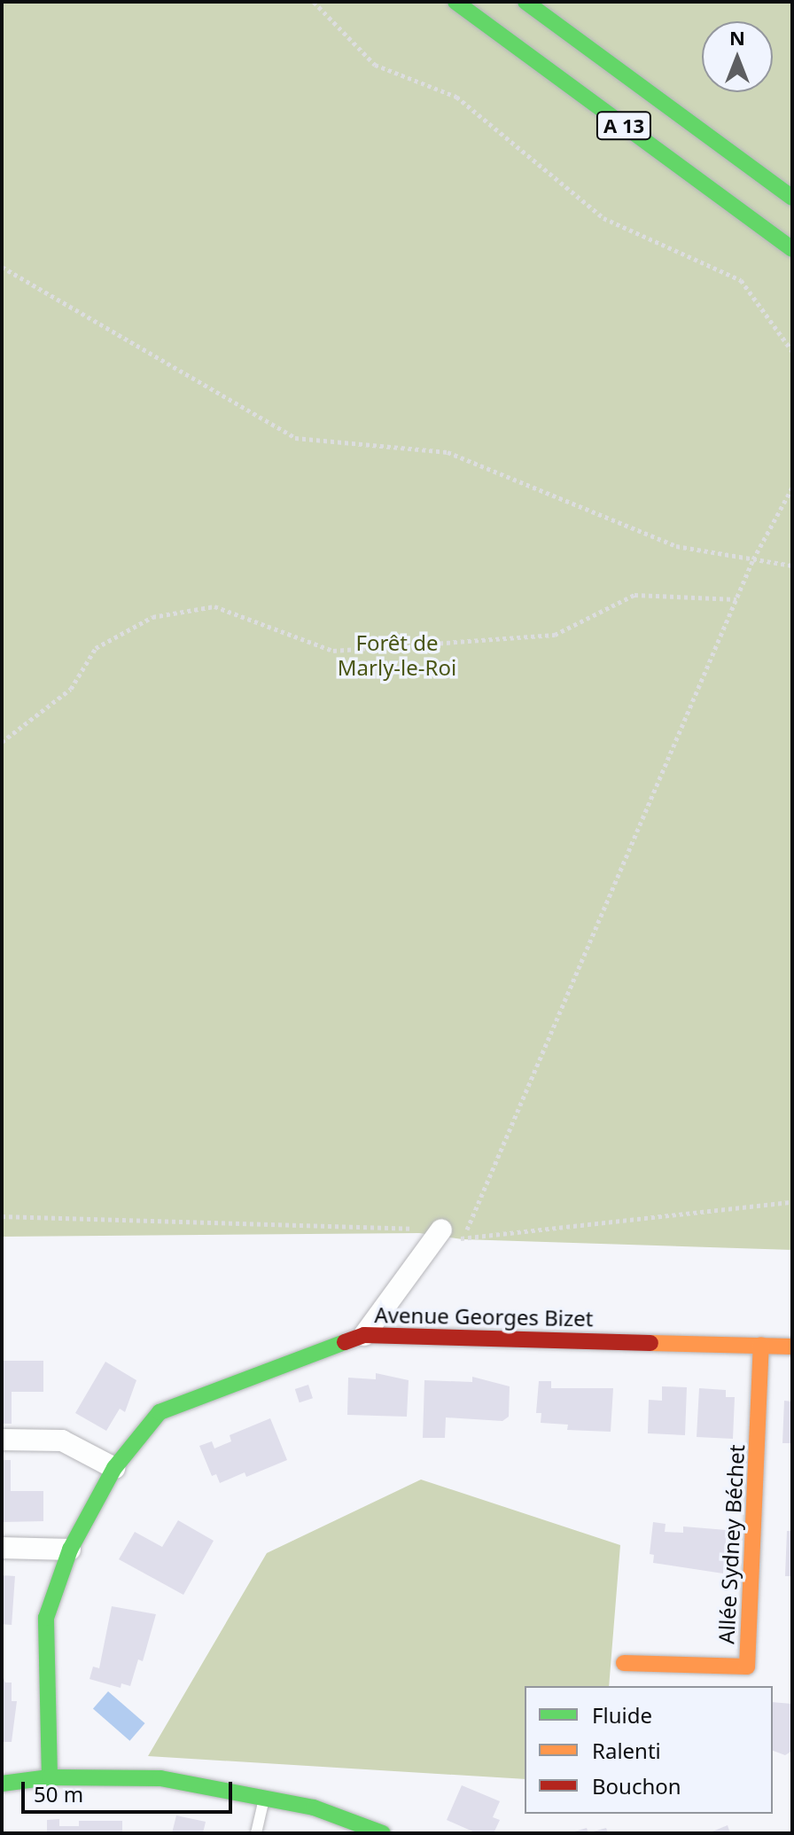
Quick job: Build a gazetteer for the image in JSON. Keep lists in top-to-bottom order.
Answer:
{
  "streets": {
    "main road": ["A 13", "Avenue Georges Bizet", "Allée Sydney Béchet"]
  },
  "crossings": [
    ["Avenue Georges Bizet", "Allée Sydney Béchet"]
  ],
  "parks": ["Forêt de Marly-le-Roi"],
  "legend": ["Fluide", "Ralenti", "Bouchon"],
  "scale_bar": "50 m",
  "north": "top"
}
